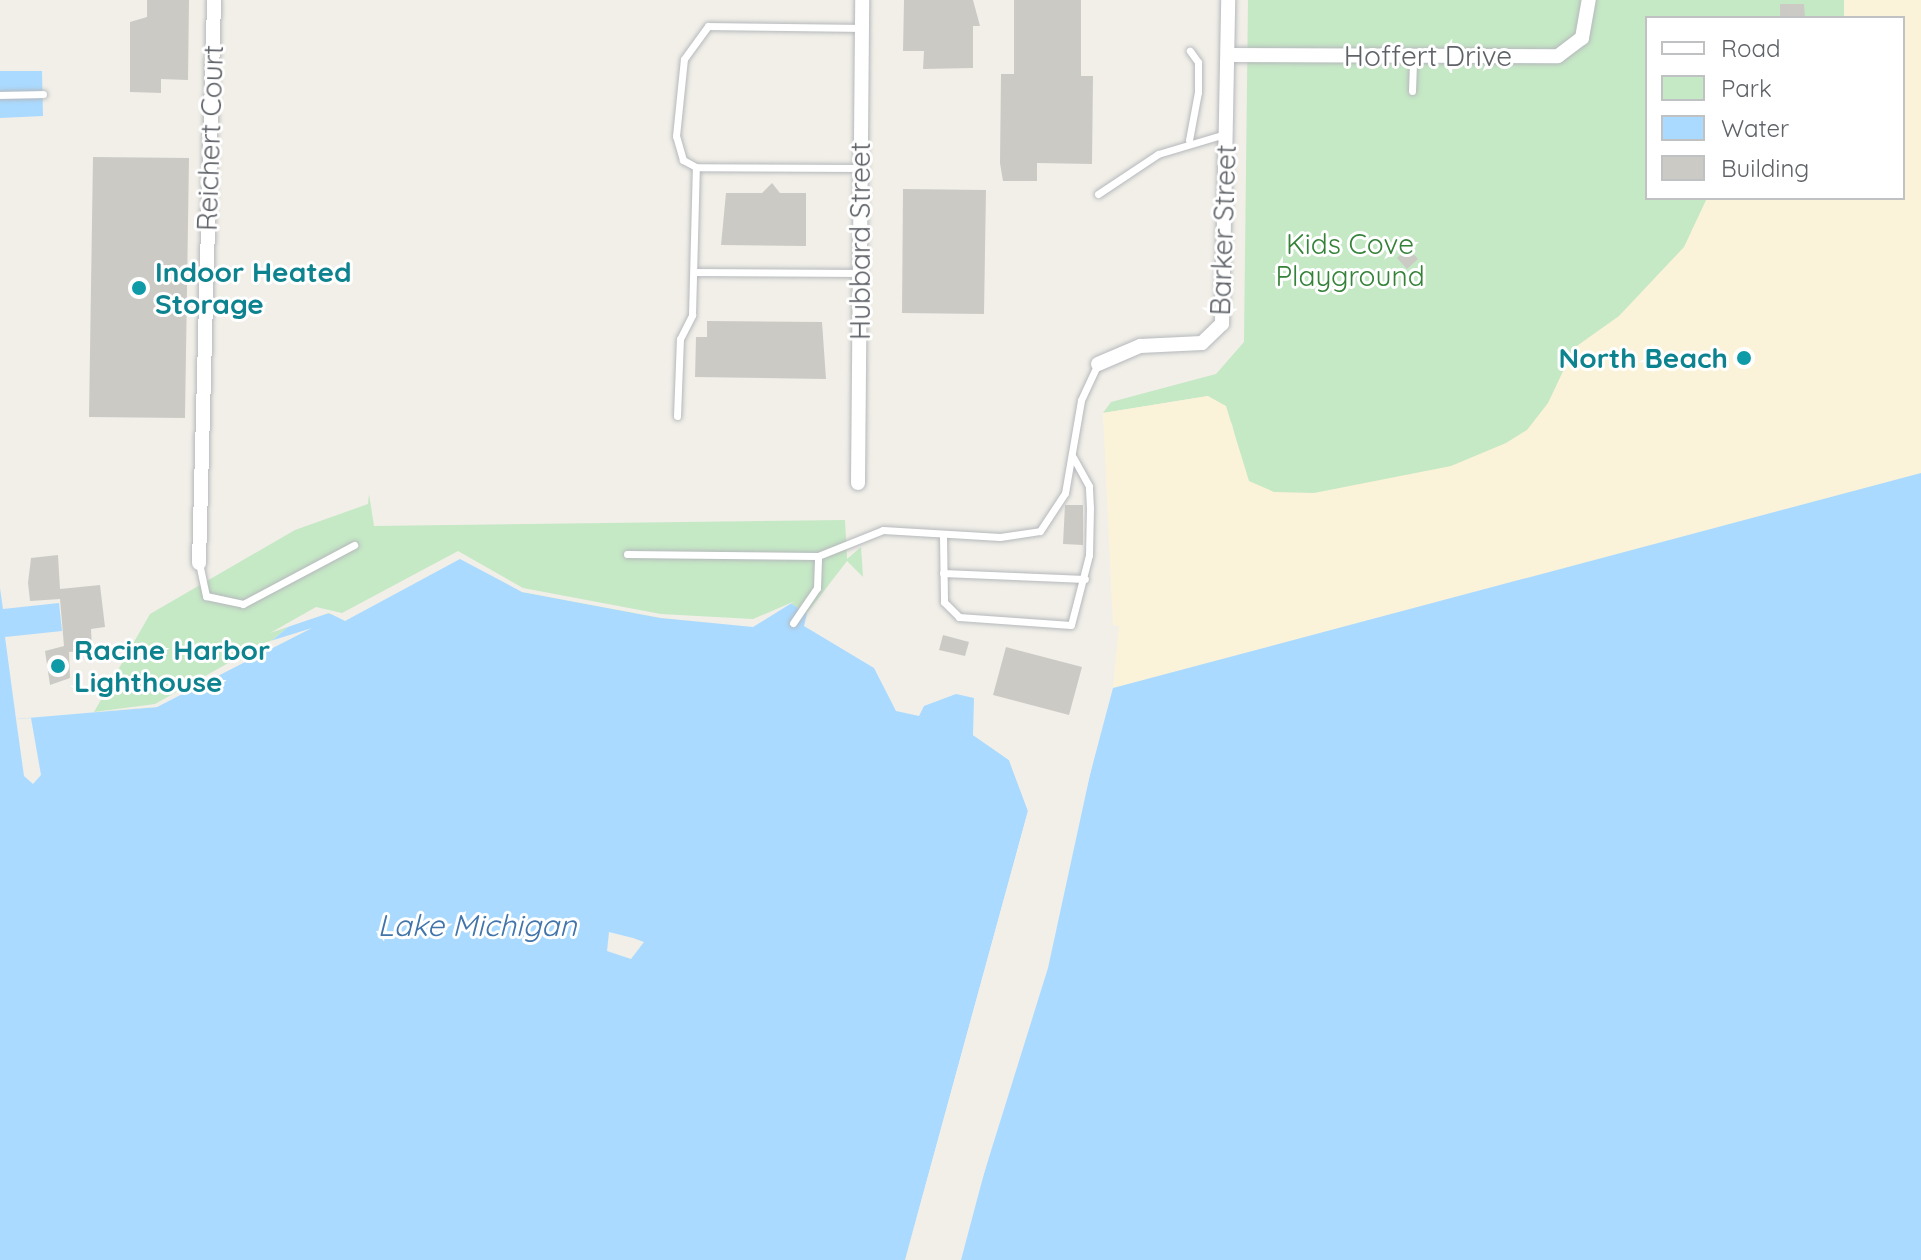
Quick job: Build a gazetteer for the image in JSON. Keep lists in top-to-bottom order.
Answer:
{
  "streets": {
    "street": [
      "Hoffert Drive",
      "Reichert Court",
      "Barker Street",
      "Hubbard Street"
    ]
  },
  "crossings": [
    ["Hoffert Drive", "Barker Street"]
  ],
  "water": ["Lake Michigan"],
  "parks": ["Kids Cove Playground"],
  "places": ["Indoor Heated Storage", "North Beach", "Racine Harbor Lighthouse"],
  "legend": [
    "Road",
    "Park",
    "Water",
    "Building"
  ]
}
